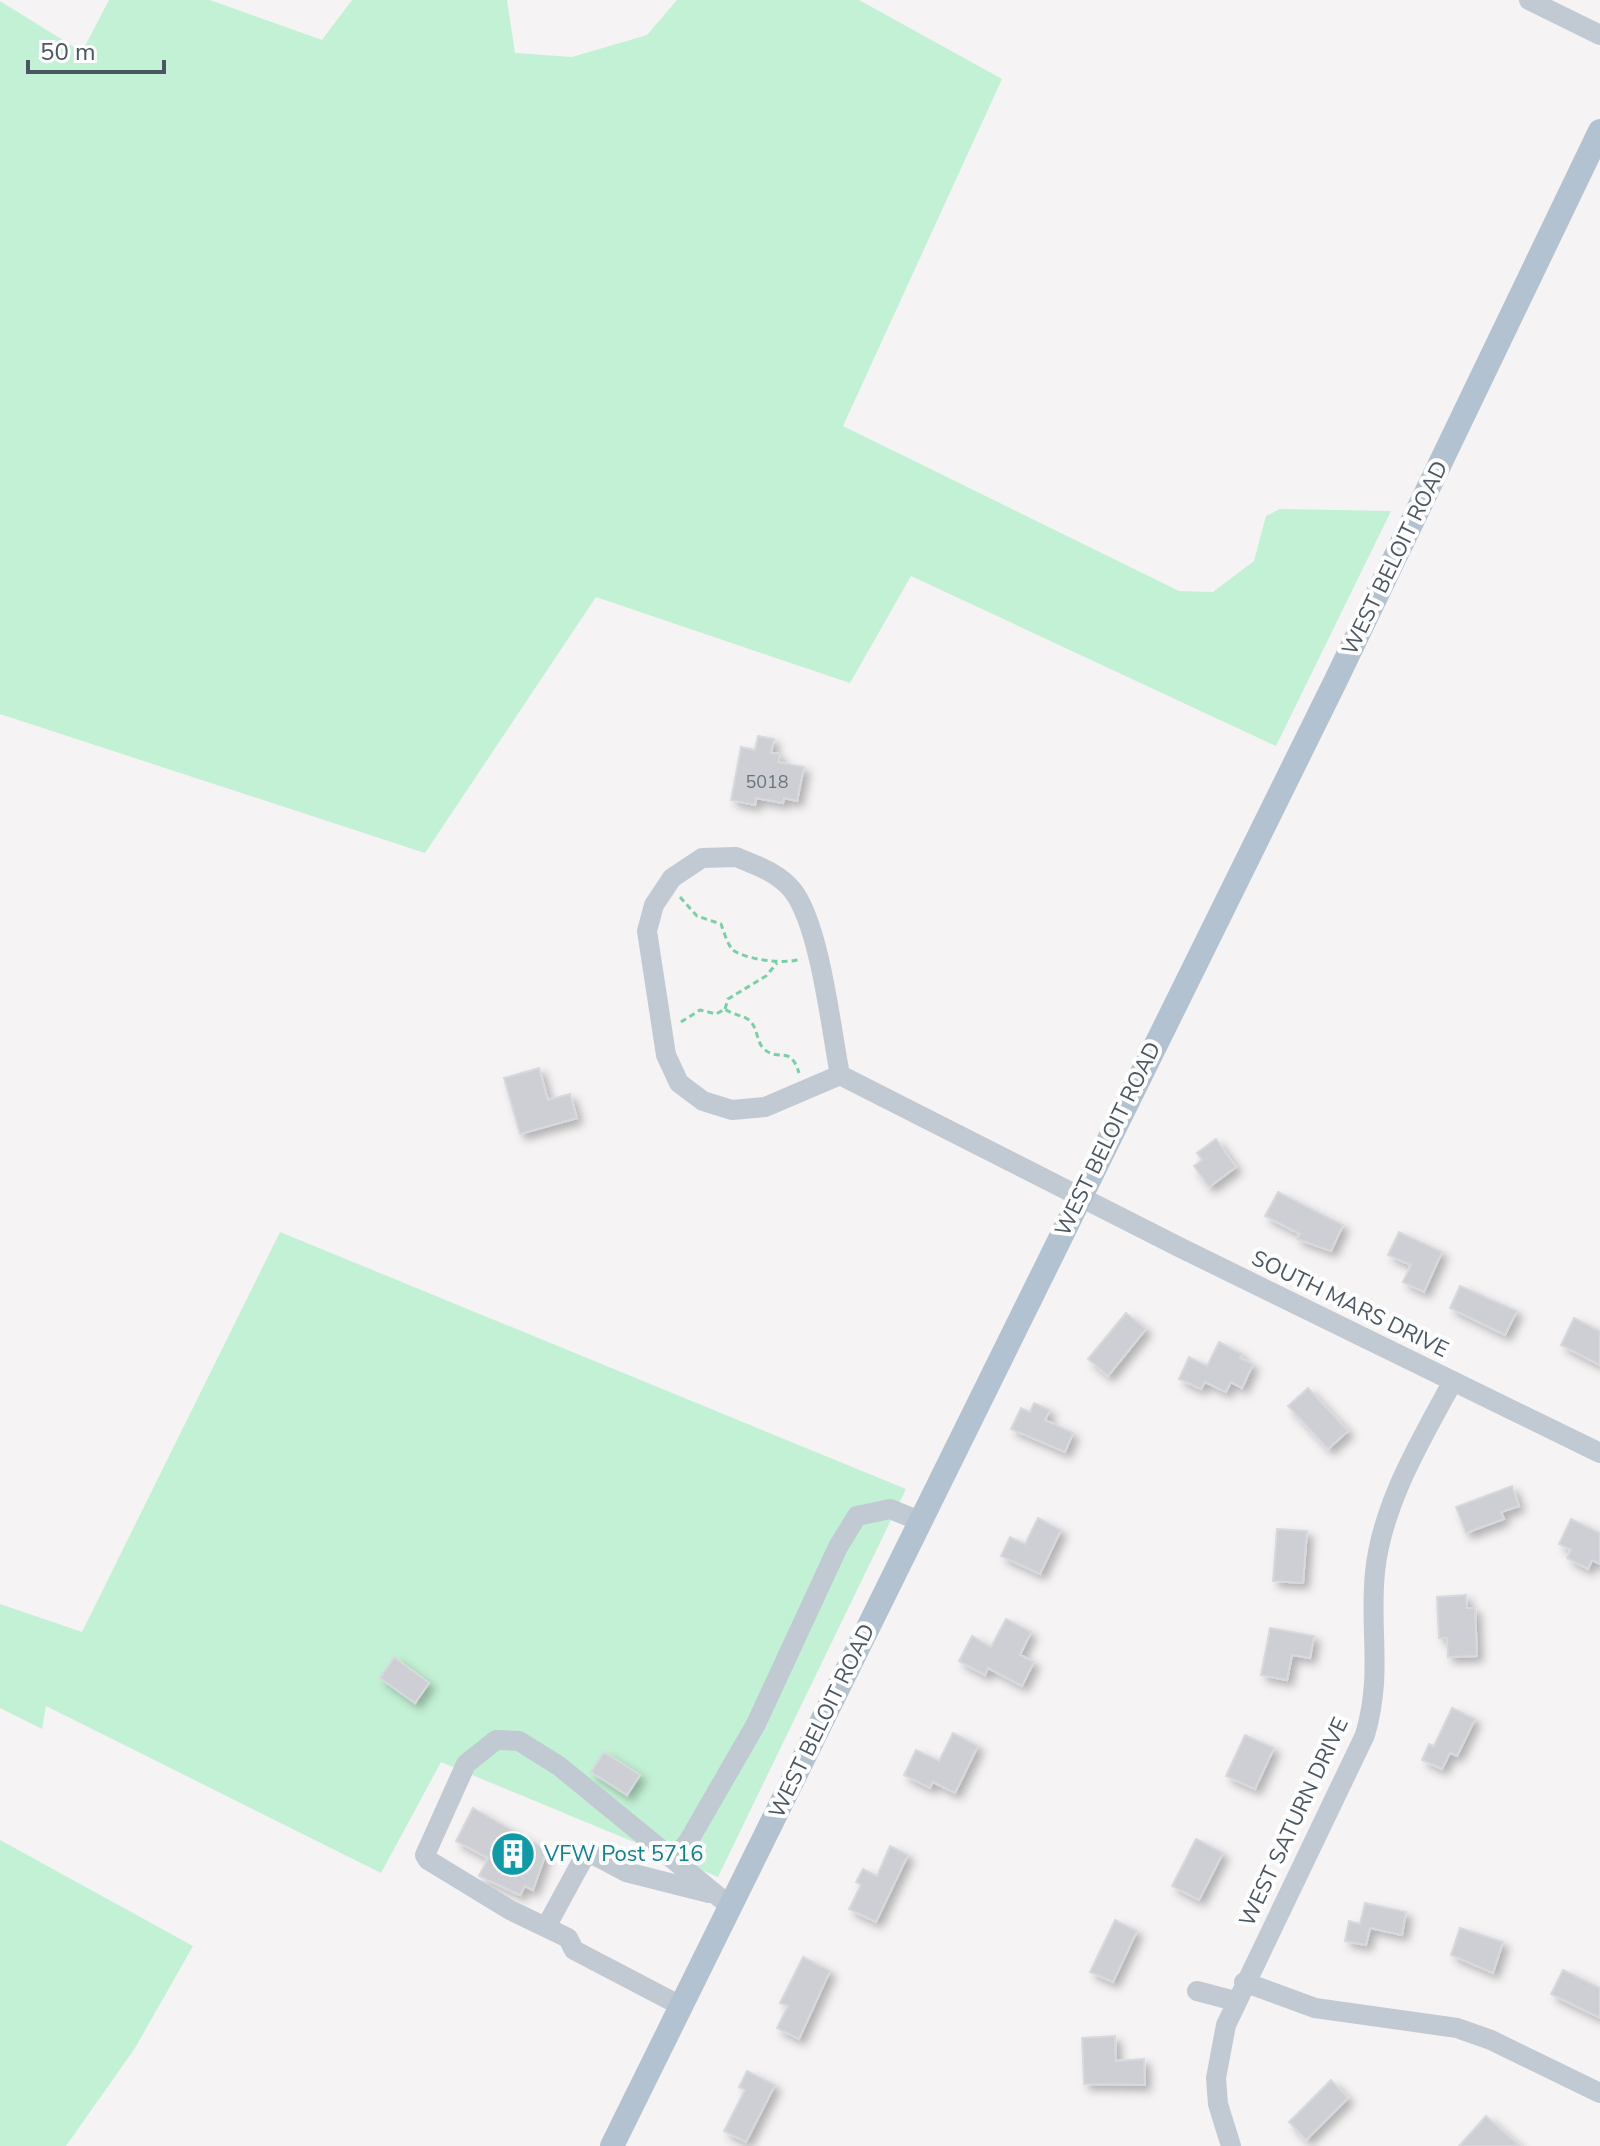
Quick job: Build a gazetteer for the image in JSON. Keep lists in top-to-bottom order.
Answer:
{
  "streets": {
    "main road": ["WEST BELOIT ROAD"],
    "street": ["SOUTH MARS DRIVE", "WEST SATURN DRIVE"]
  },
  "crossings": [
    ["WEST BELOIT ROAD", "SOUTH MARS DRIVE"],
    ["SOUTH MARS DRIVE", "WEST SATURN DRIVE"]
  ],
  "places": {
    "building": ["VFW Post 5716"]
  },
  "house_numbers": ["5018"],
  "scale_bar": "50 m"
}
